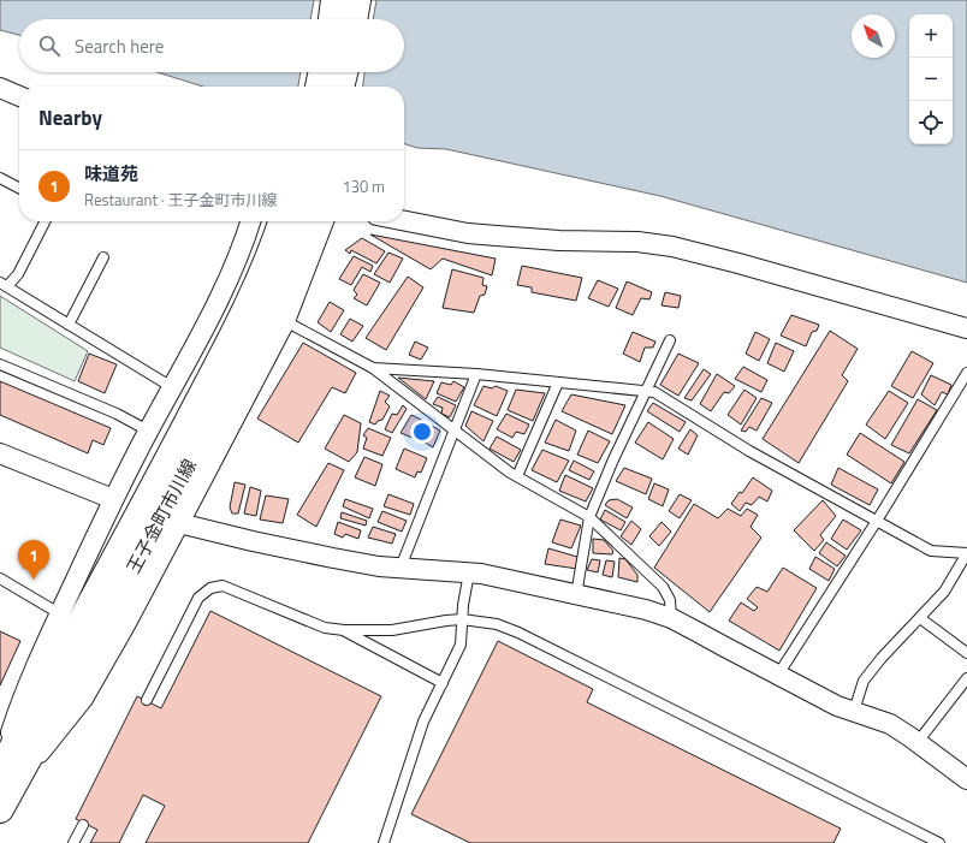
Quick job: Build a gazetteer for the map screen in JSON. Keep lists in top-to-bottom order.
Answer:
{
  "streets": {
    "main road": ["王子金町市川線"]
  },
  "north": "top left",
  "page": {
    "map_buttons": ["+", "−"],
    "search": "Search here",
    "heading": "Nearby",
    "list": [
      {
        "mark": "1",
        "name": "味道苑",
        "note": "Restaurant · 王子金町市川線",
        "value": "130 m"
      }
    ],
    "pins": "1"
  }
}
